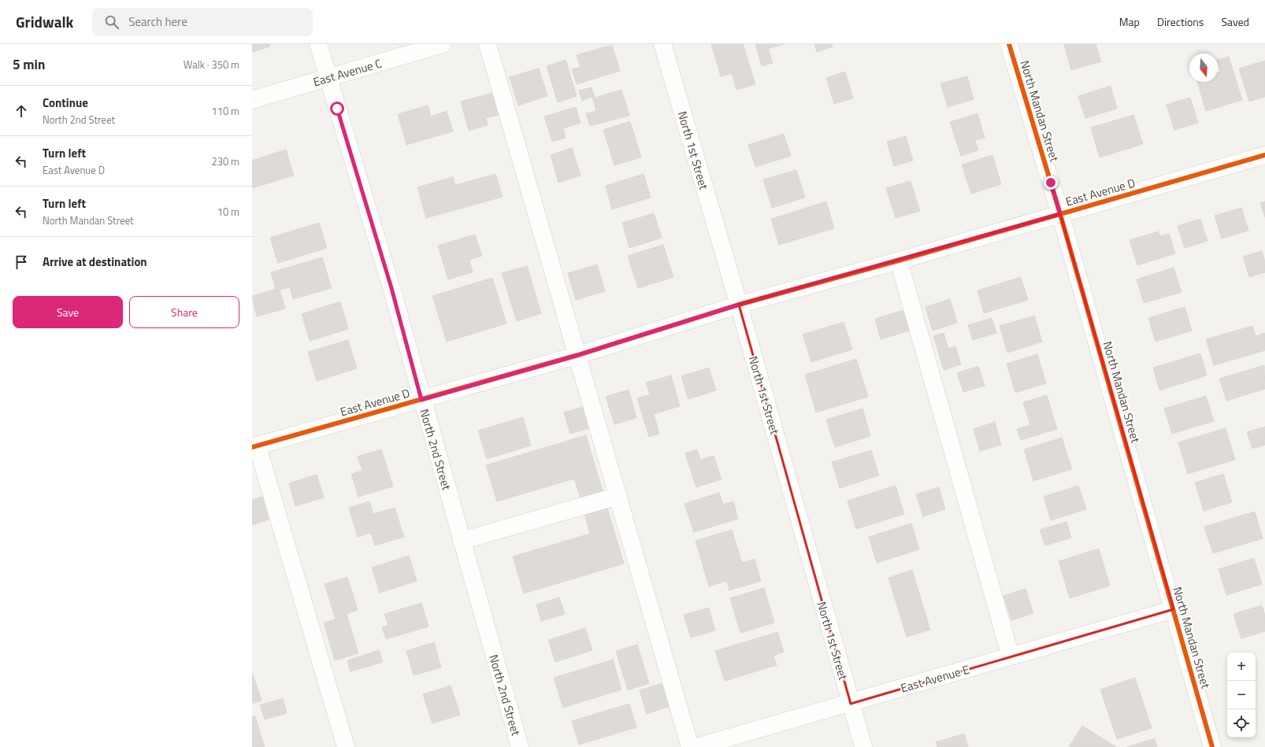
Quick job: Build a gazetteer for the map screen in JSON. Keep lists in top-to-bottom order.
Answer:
{
  "streets": {
    "street": [
      "East Avenue C",
      "North Mandan Street",
      "North 1st Street",
      "East Avenue D",
      "North 2nd Street",
      "East Avenue E"
    ]
  },
  "crossings": [
    ["East Avenue C", "North 2nd Street"],
    ["North Mandan Street", "East Avenue D"],
    ["North Mandan Street", "East Avenue E"],
    ["North 1st Street", "East Avenue D"],
    ["North 1st Street", "East Avenue E"],
    ["East Avenue D", "North 2nd Street"]
  ],
  "north": "bottom",
  "page": {
    "header": "Gridwalk",
    "search": "Search here",
    "nav": ["Map", "Directions", "Saved"],
    "heading": ["5 min", "Walk · 350 m"],
    "list": [
      ["Continue", "North 2nd Street", "110 m"],
      ["Turn left", "East Avenue D", "230 m"],
      ["Turn left", "North Mandan Street", "10 m"],
      "Arrive at destination"
    ],
    "buttons": ["Save", "Share"],
    "map_buttons": ["+", "−"]
  }
}
